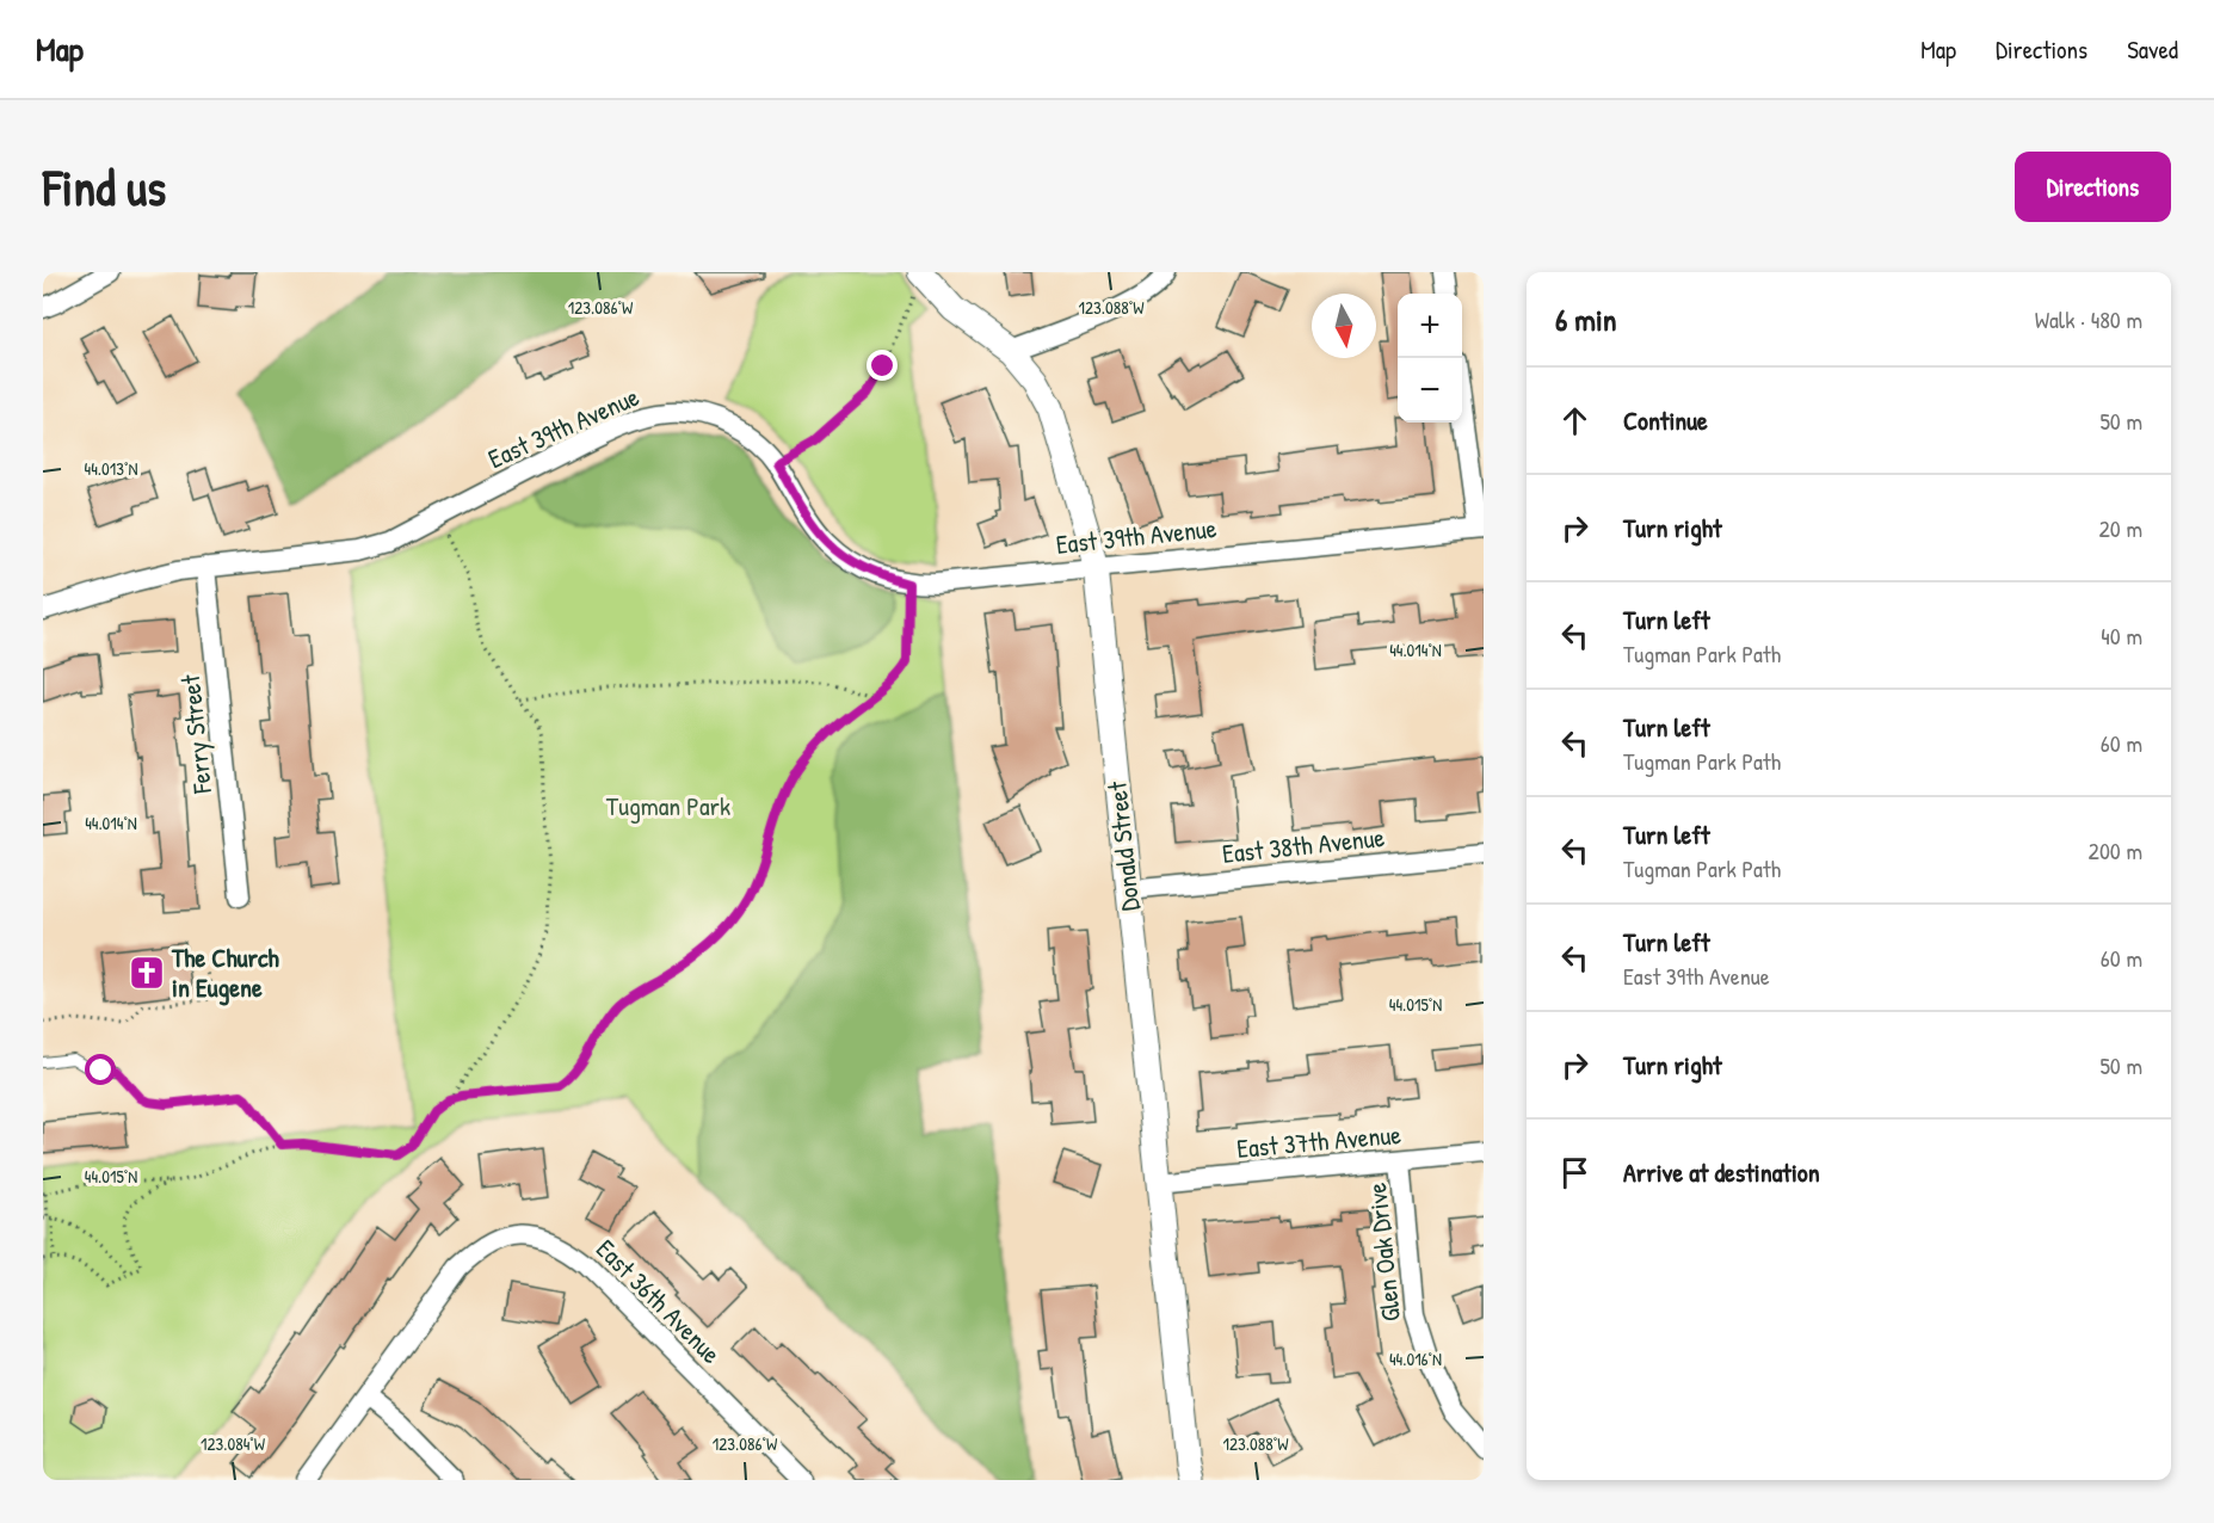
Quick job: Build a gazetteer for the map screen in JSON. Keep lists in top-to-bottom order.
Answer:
{
  "streets": {
    "street": [
      "East 39th Avenue",
      "Ferry Street",
      "East 38th Avenue",
      "Donald Street",
      "East 37th Avenue",
      "Glen Oak Drive",
      "East 36th Avenue"
    ]
  },
  "crossings": [
    ["East 39th Avenue", "Ferry Street"],
    ["East 39th Avenue", "Donald Street"],
    ["East 38th Avenue", "Donald Street"],
    ["Donald Street", "East 37th Avenue"],
    ["East 37th Avenue", "Glen Oak Drive"]
  ],
  "parks": ["Tugman Park"],
  "places": {
    "church": ["The Church in Eugene"]
  },
  "north": "bottom",
  "page": {
    "header": "Map",
    "nav": ["Map", "Directions", "Saved"],
    "buttons": "Directions",
    "title": "Find us",
    "heading": ["6 min", "Walk · 480 m"],
    "map_buttons": ["+", "−"],
    "list": [
      ["Continue", "50 m"],
      ["Turn right", "20 m"],
      ["Turn left", "Tugman Park Path", "40 m"],
      ["Turn left", "Tugman Park Path", "60 m"],
      ["Turn left", "Tugman Park Path", "200 m"],
      ["Turn left", "East 39th Avenue", "60 m"],
      ["Turn right", "50 m"],
      "Arrive at destination"
    ]
  },
  "coordinates": [
    "123.086°W",
    "123.088°W",
    "44.013°N",
    "44.014°N",
    "44.015°N",
    "44.016°N",
    "123.084°W"
  ]
}
